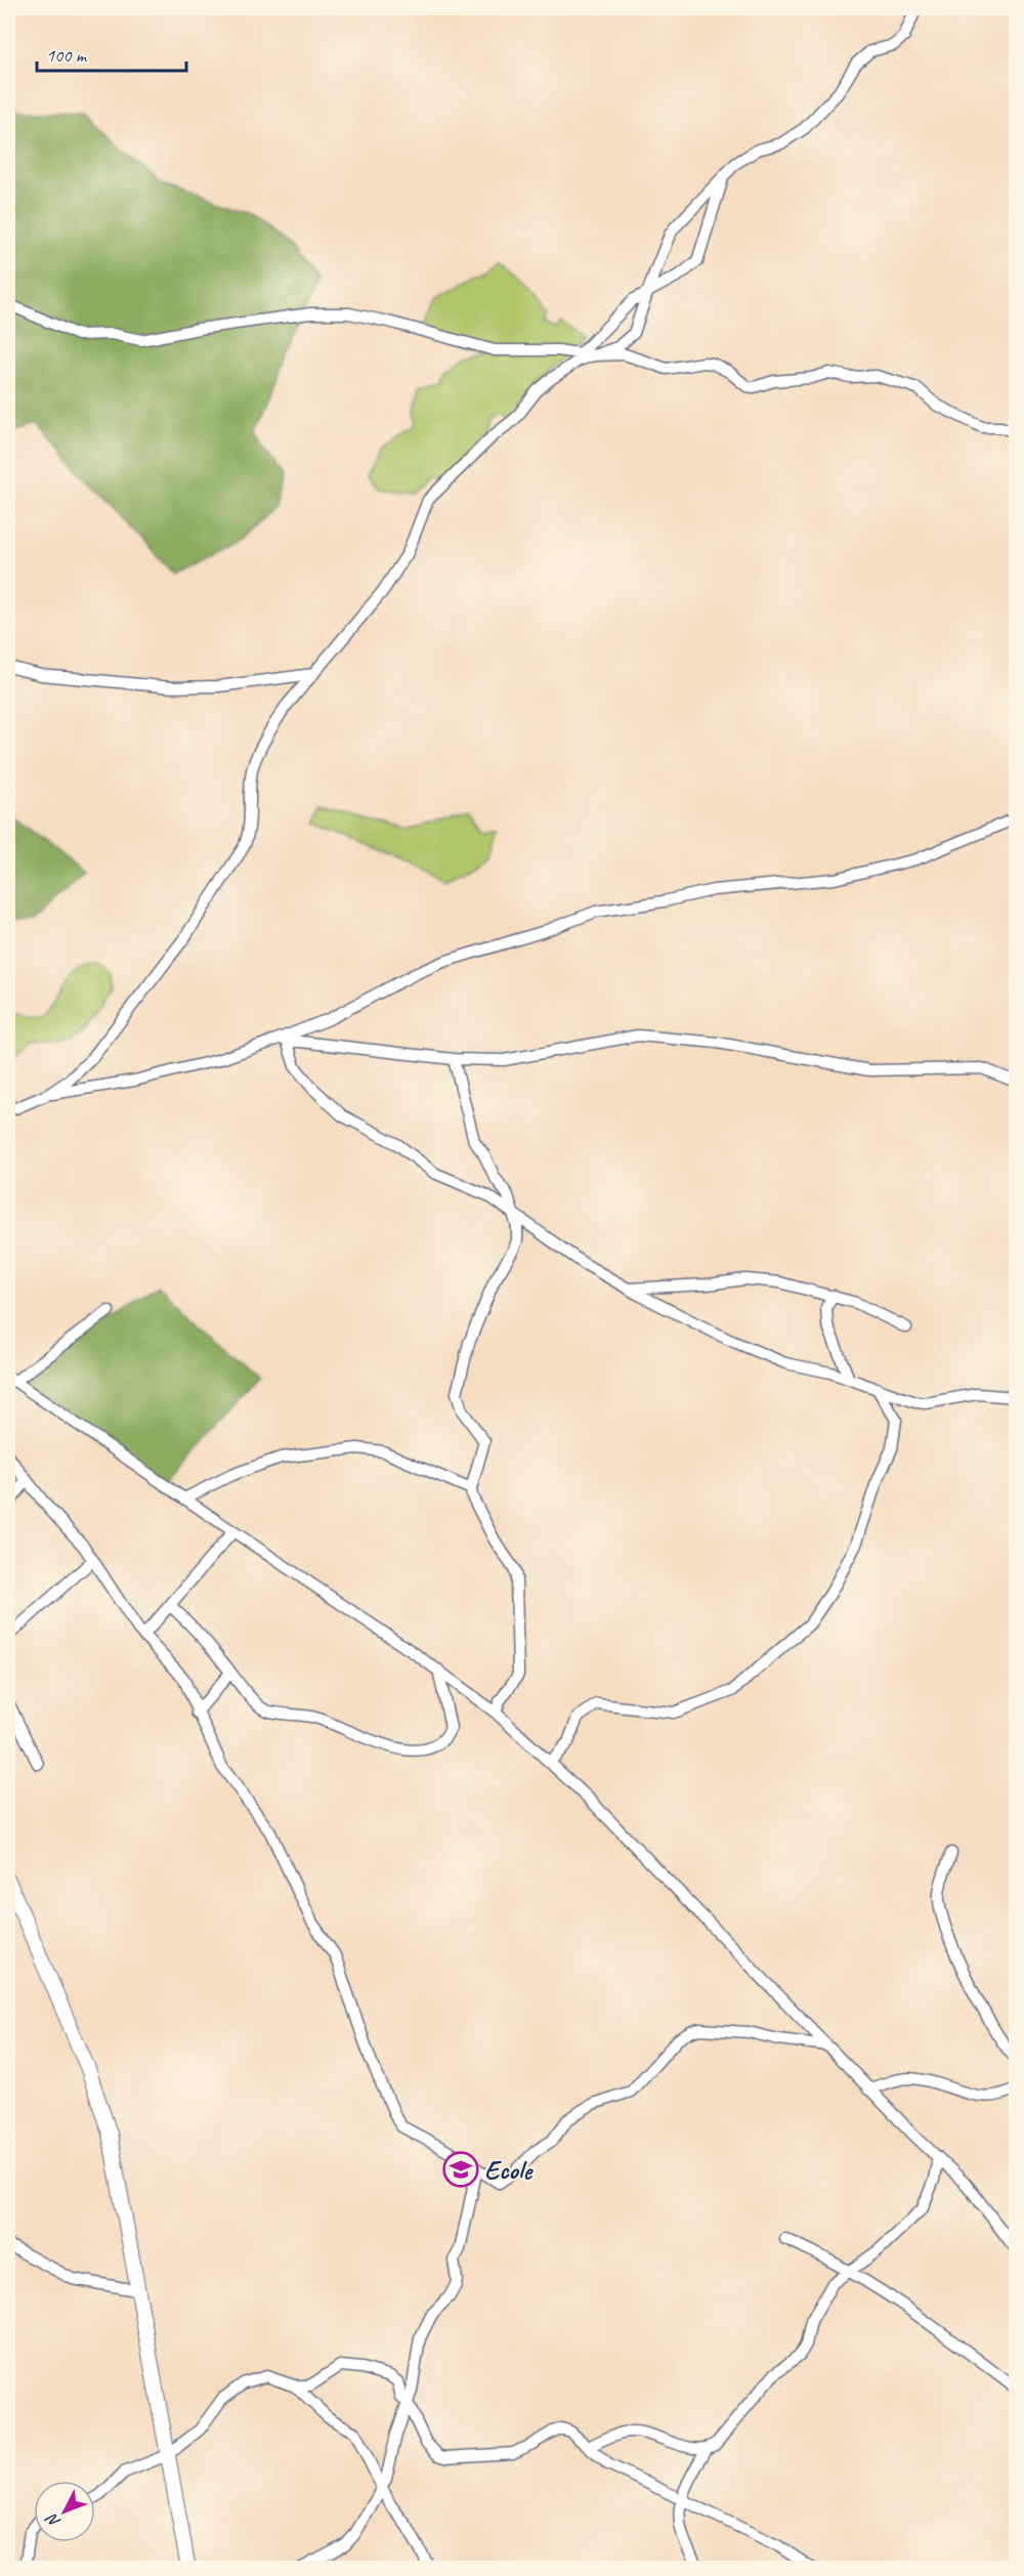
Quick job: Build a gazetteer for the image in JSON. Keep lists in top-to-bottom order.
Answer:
{
  "places": {
    "school or university": ["Ecole"]
  },
  "scale_bar": "100 m",
  "north": "bottom left"
}
